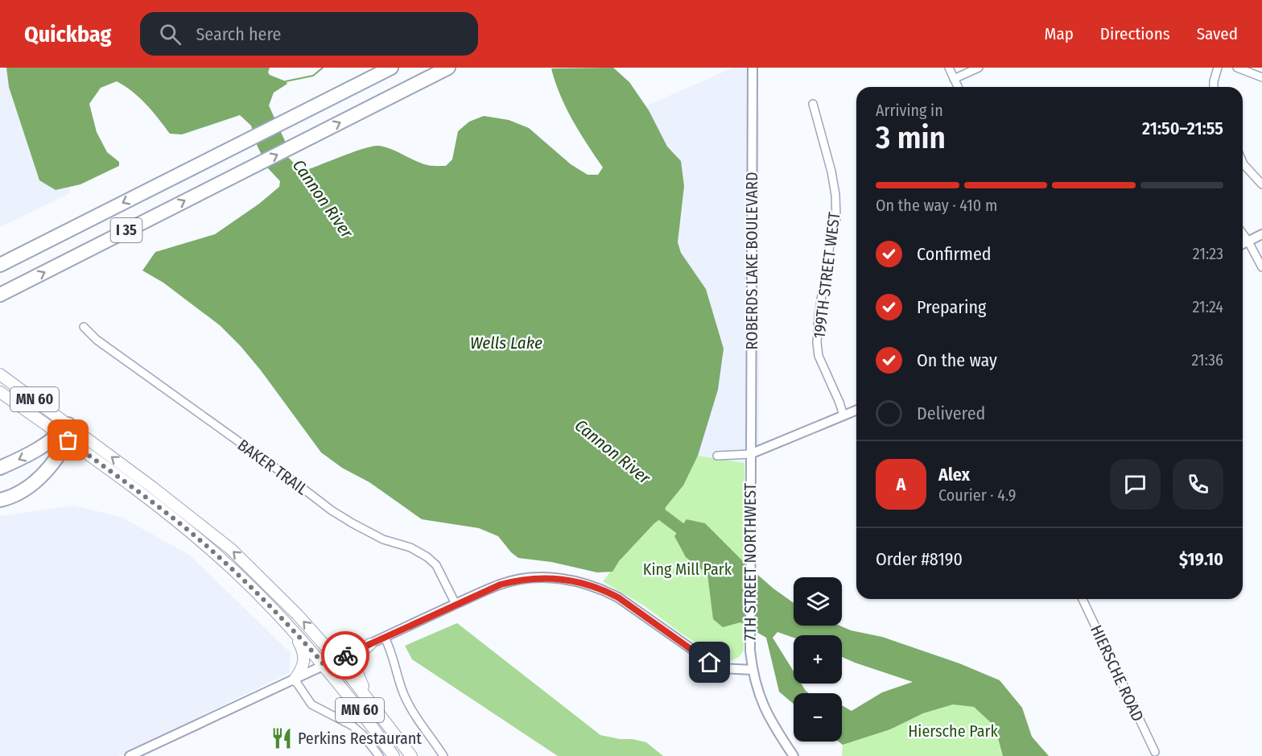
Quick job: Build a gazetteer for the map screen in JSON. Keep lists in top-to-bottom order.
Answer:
{
  "streets": {
    "highway": ["I 35"],
    "main road": ["MN 60"],
    "street": [
      "ROBERDS LAKE BOULEVARD",
      "199TH STREET WEST",
      "BAKER TRAIL",
      "7TH STREET NORTHWEST",
      "HIERSCHE ROAD"
    ]
  },
  "crossings": [
    ["ROBERDS LAKE BOULEVARD", "7TH STREET NORTHWEST"]
  ],
  "water": ["Cannon River", "Wells Lake"],
  "parks": ["King Mill Park", "Hiersche Park"],
  "places": {
    "restaurant": ["Perkins Restaurant"]
  },
  "page": {
    "header": "Quickbag",
    "search": "Search here",
    "nav": ["Map", "Directions", "Saved"],
    "heading": ["3 min", "Arriving in", "21:50–21:55"],
    "panel": [
      "Alex",
      "Courier · 4.9",
      "Order #8190",
      "$19.10"
    ],
    "bar": "On the way · 410 m",
    "list": [
      ["Confirmed", "21:23"],
      ["Preparing", "21:24"],
      ["On the way", "21:36"],
      "Delivered"
    ],
    "round": "A",
    "map_buttons": ["+", "−"]
  }
}
